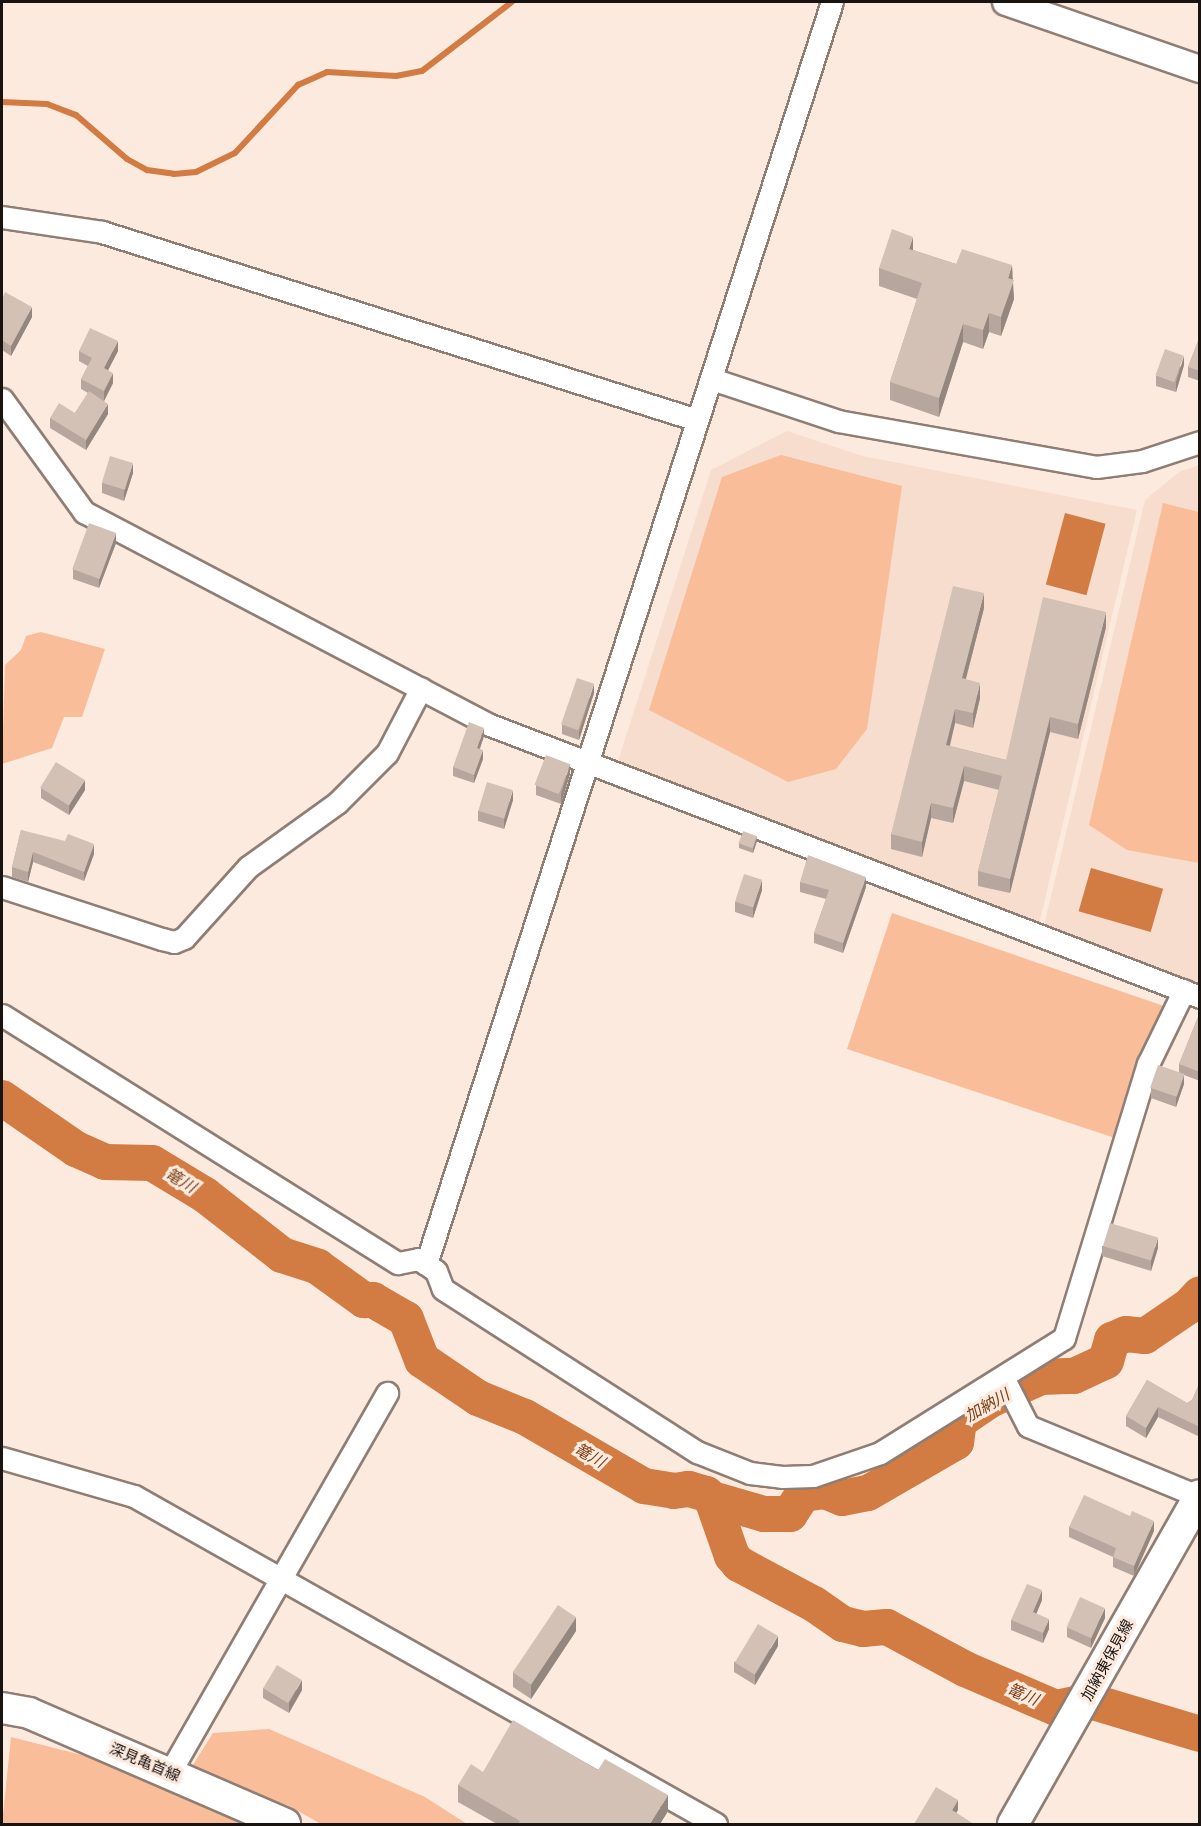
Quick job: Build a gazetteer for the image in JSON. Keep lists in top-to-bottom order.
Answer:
{
  "streets": {
    "main road": ["加納東保見線", "深見亀首線"]
  },
  "water": ["篭川", "加納川"]
}
